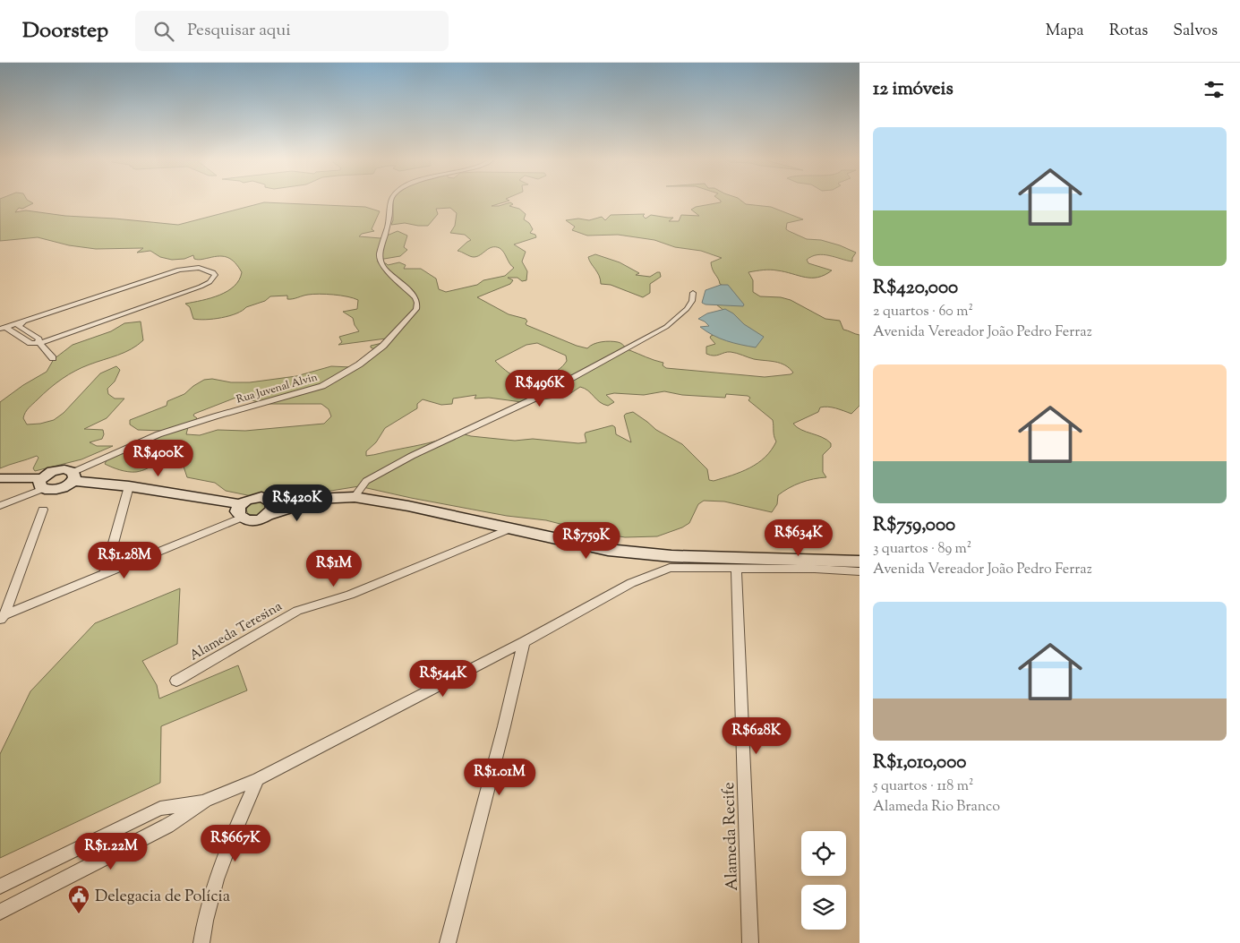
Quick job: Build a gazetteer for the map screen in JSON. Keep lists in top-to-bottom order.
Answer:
{
  "streets": {
    "street": ["Rua Juvenal Alvin", "Alameda Teresina", "Alameda Recife"]
  },
  "places": {
    "public building": ["Delegacia de Polícia"]
  },
  "page": {
    "header": "Doorstep",
    "search": "Pesquisar aqui",
    "nav": ["Mapa", "Rotas", "Salvos"],
    "heading": "12 imóveis",
    "list": [
      {
        "name": "R$420,000",
        "note": "2 quartos · 60 m² · Avenida Vereador João Pedro Ferraz"
      },
      {
        "name": "R$759,000",
        "note": "3 quartos · 89 m² · Avenida Vereador João Pedro Ferraz"
      },
      {
        "name": "R$1,010,000",
        "note": "5 quartos · 118 m² · Alameda Rio Branco"
      }
    ],
    "price": [
      "R$496K",
      "R$400K",
      "R$420K",
      "R$634K",
      "R$759K",
      "R$1.28M",
      "R$1M",
      "R$544K",
      "R$628K",
      "R$1.01M",
      "R$667K",
      "R$1.22M"
    ]
  }
}
